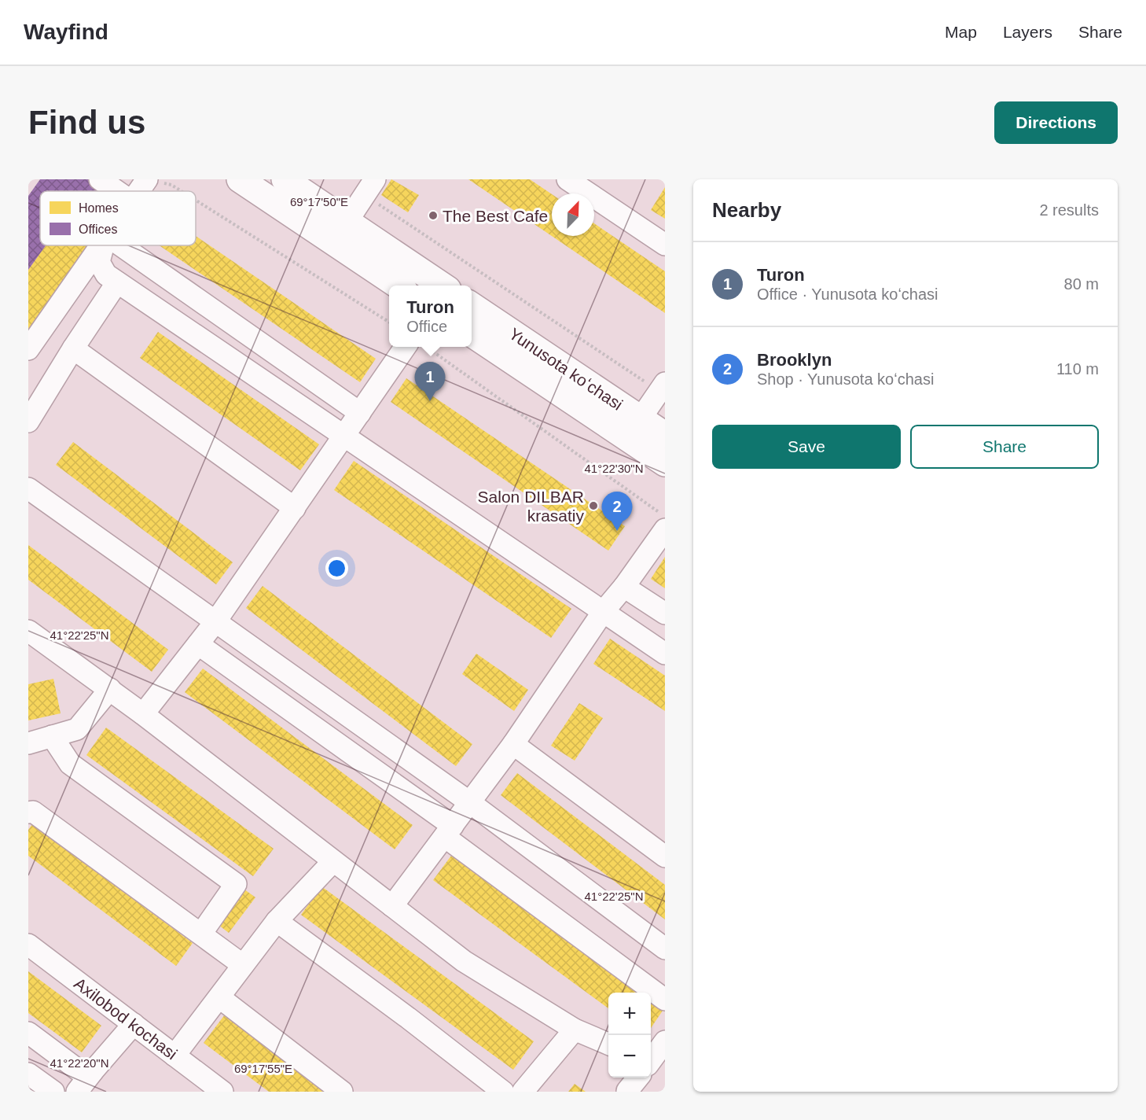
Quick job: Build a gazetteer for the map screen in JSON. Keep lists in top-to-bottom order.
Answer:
{
  "streets": {
    "main road": ["Yunusota koʻchasi"],
    "street": ["Axilobod kochasi"]
  },
  "places": ["The Best Cafe", "Salon DILBAR krasatiy"],
  "legend": ["Homes", "Offices"],
  "north": "top right",
  "page": {
    "header": "Wayfind",
    "nav": ["Map", "Layers", "Share"],
    "buttons": [
      "Directions",
      ["Save", "Share"]
    ],
    "title": "Find us",
    "heading": ["Nearby", "2 results"],
    "list": [
      {
        "mark": "1",
        "name": "Turon",
        "note": "Office · Yunusota koʻchasi",
        "value": "80 m"
      },
      {
        "mark": "2",
        "name": "Brooklyn",
        "note": "Shop · Yunusota koʻchasi",
        "value": "110 m"
      }
    ],
    "popup": ["Turon", "Office"],
    "pins": ["1", "2"],
    "map_buttons": ["+", "−"]
  },
  "coordinates": [
    "69°17'50\"E",
    "41°22'30\"N",
    "41°22'25\"N",
    "41°22'20\"N",
    "69°17'55\"E"
  ]
}
